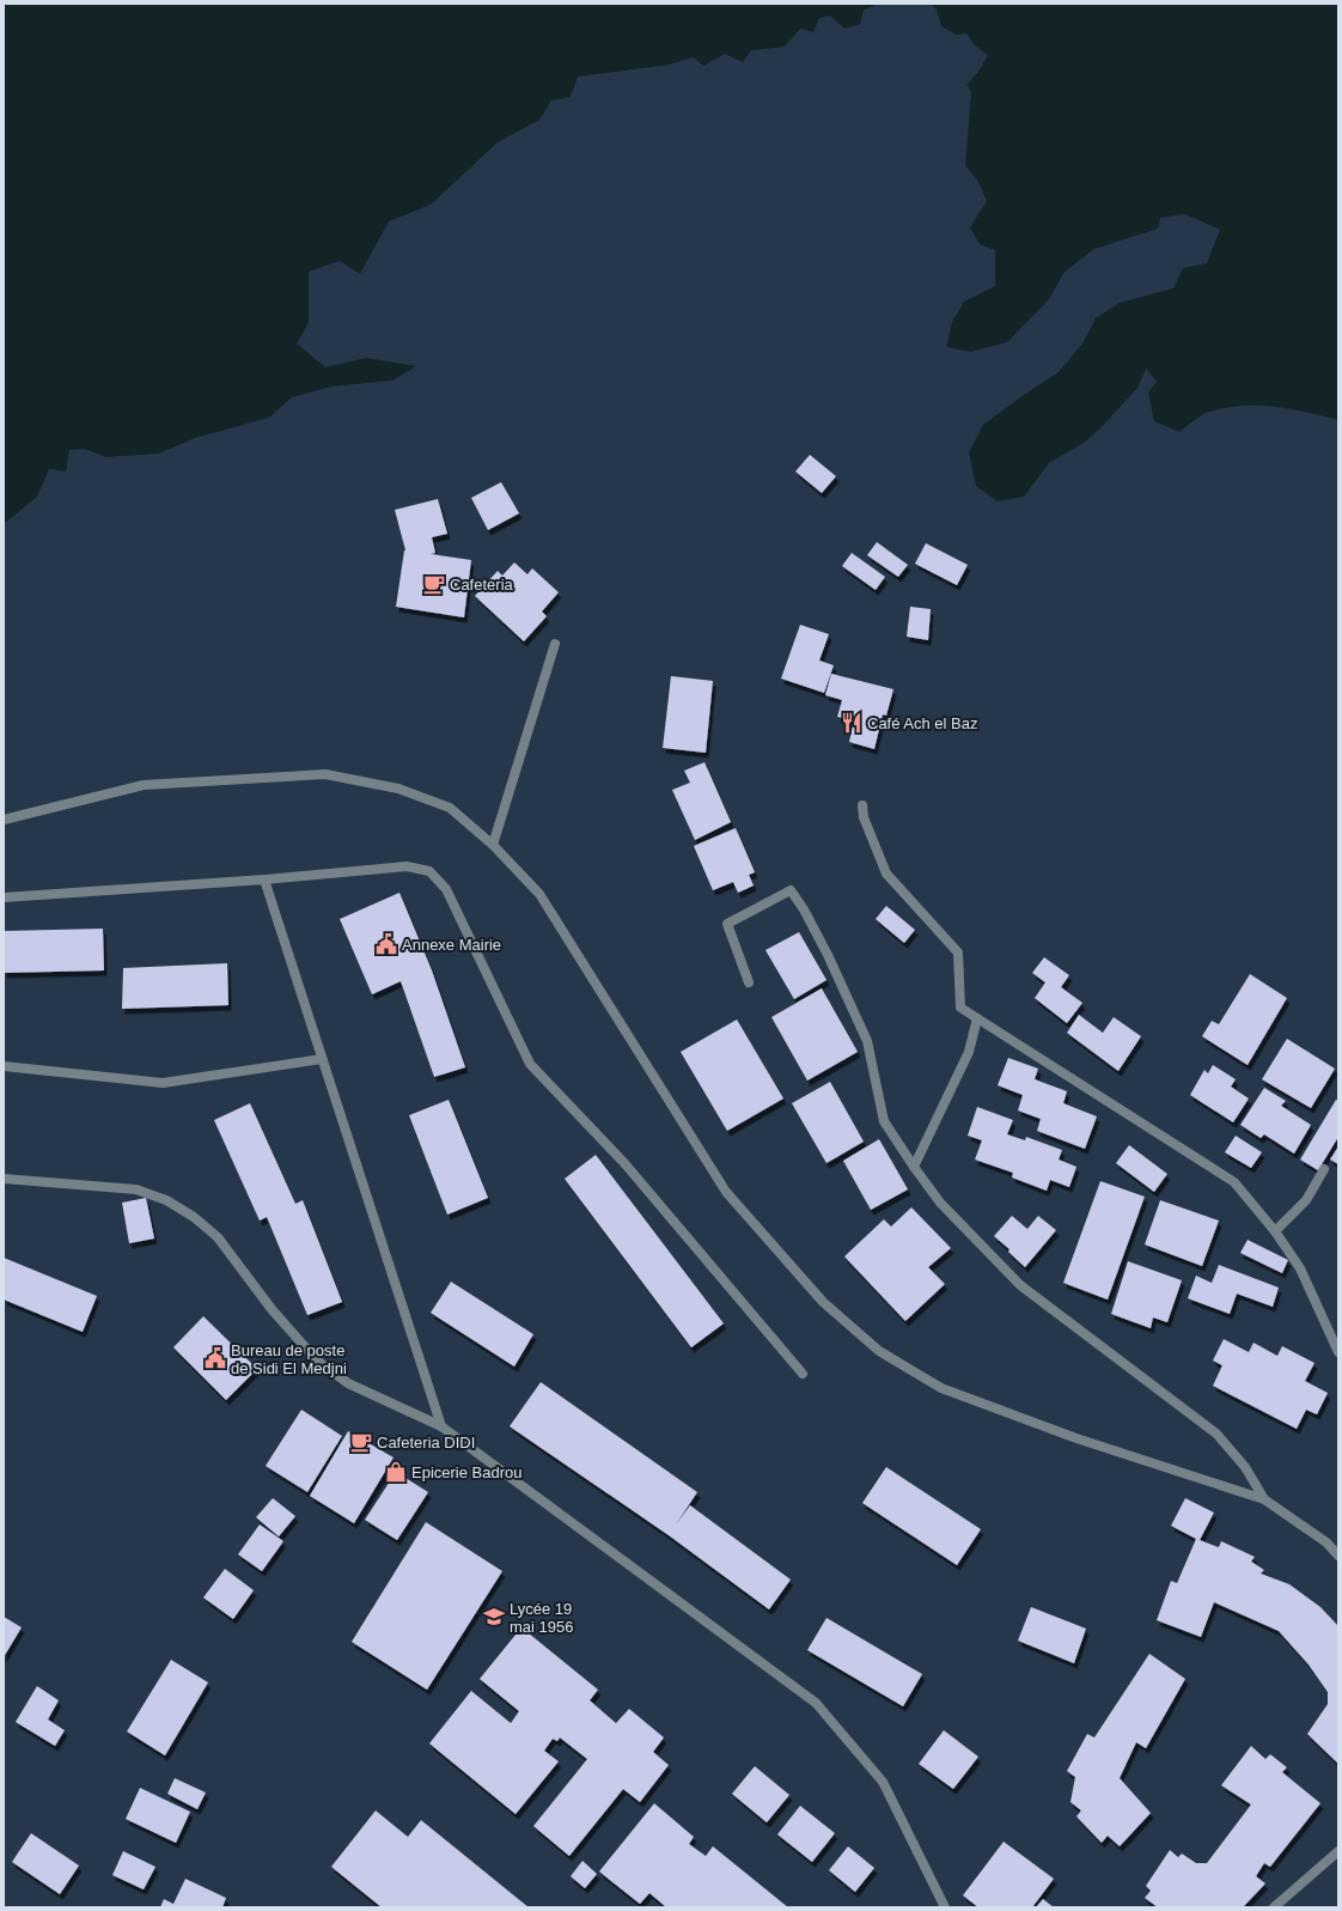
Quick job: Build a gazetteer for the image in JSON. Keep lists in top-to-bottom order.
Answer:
{
  "places": {
    "cafe": ["Cafeteria", "Cafeteria DIDI"],
    "restaurant": ["Café Ach el Baz"],
    "public building": ["Annexe Mairie", "Bureau de poste de Sidi El Medjni"],
    "shop": ["Epicerie Badrou"],
    "school or university": ["Lycée 19 mai 1956"]
  }
}
